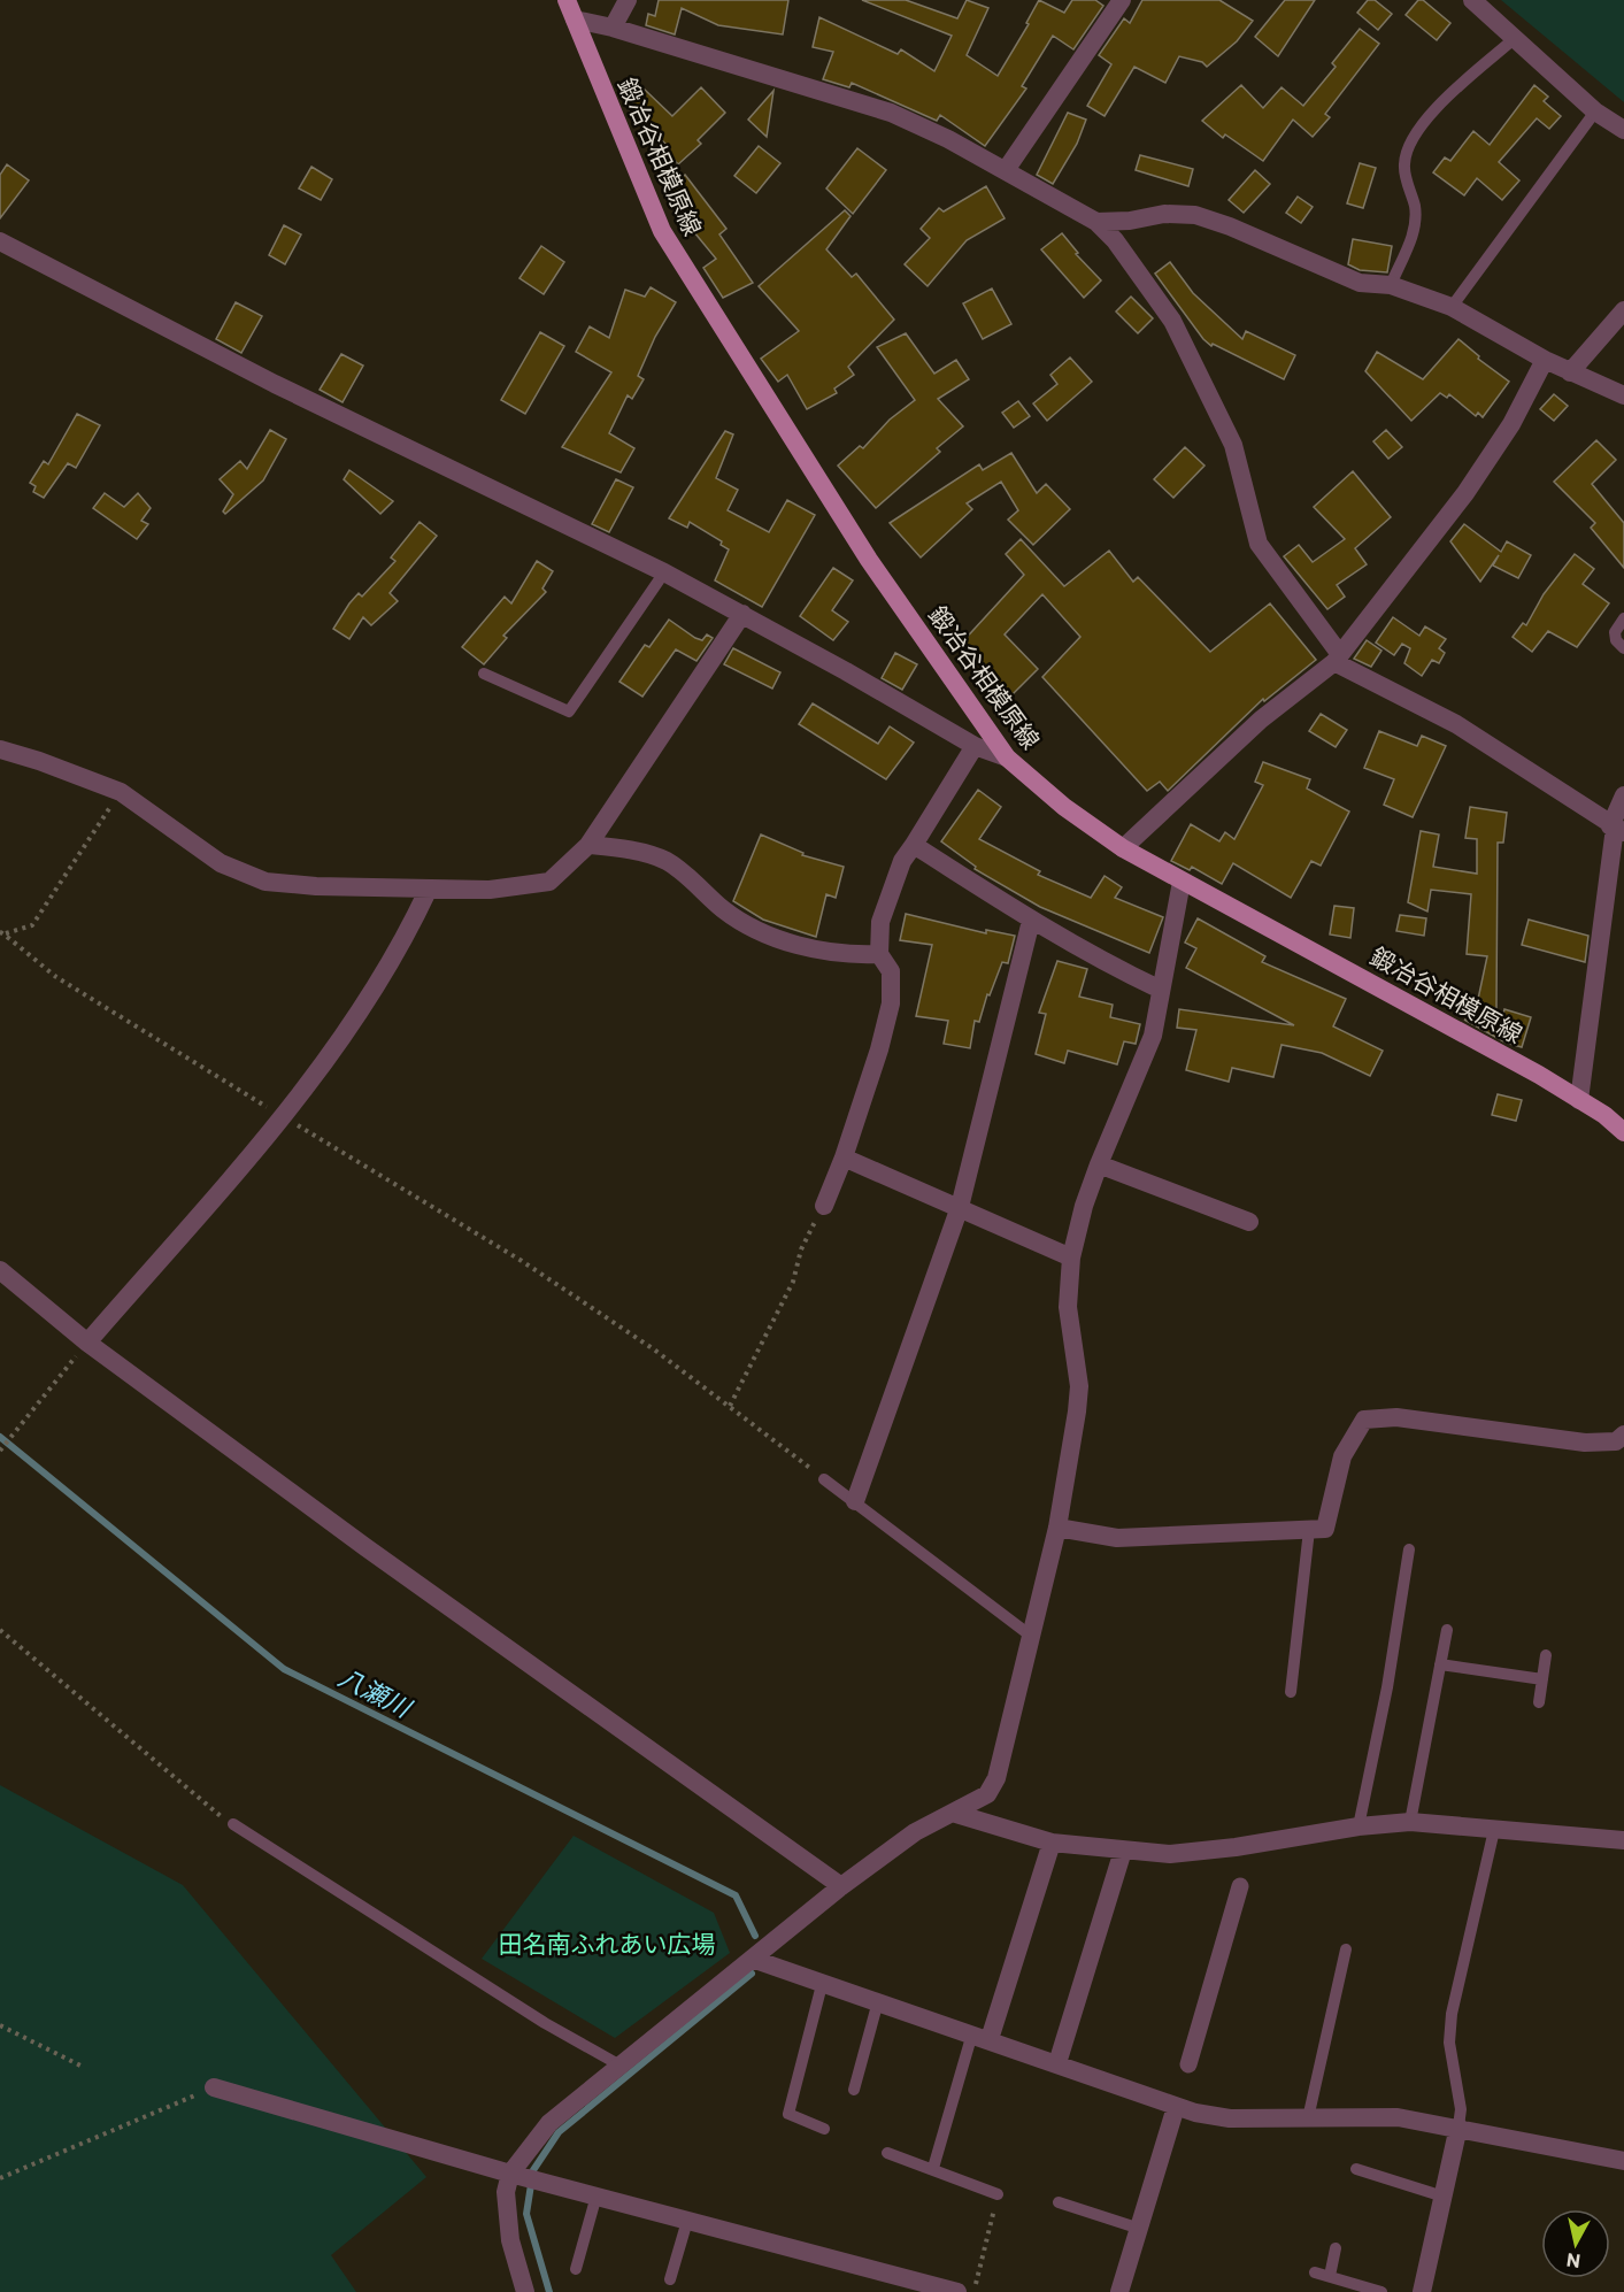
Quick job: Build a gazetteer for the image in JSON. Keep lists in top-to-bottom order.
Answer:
{
  "streets": {
    "main road": ["鍛冶谷相模原線"]
  },
  "water": ["八瀬川"],
  "parks": ["田名南ふれあい広場"],
  "north": "bottom"
}
